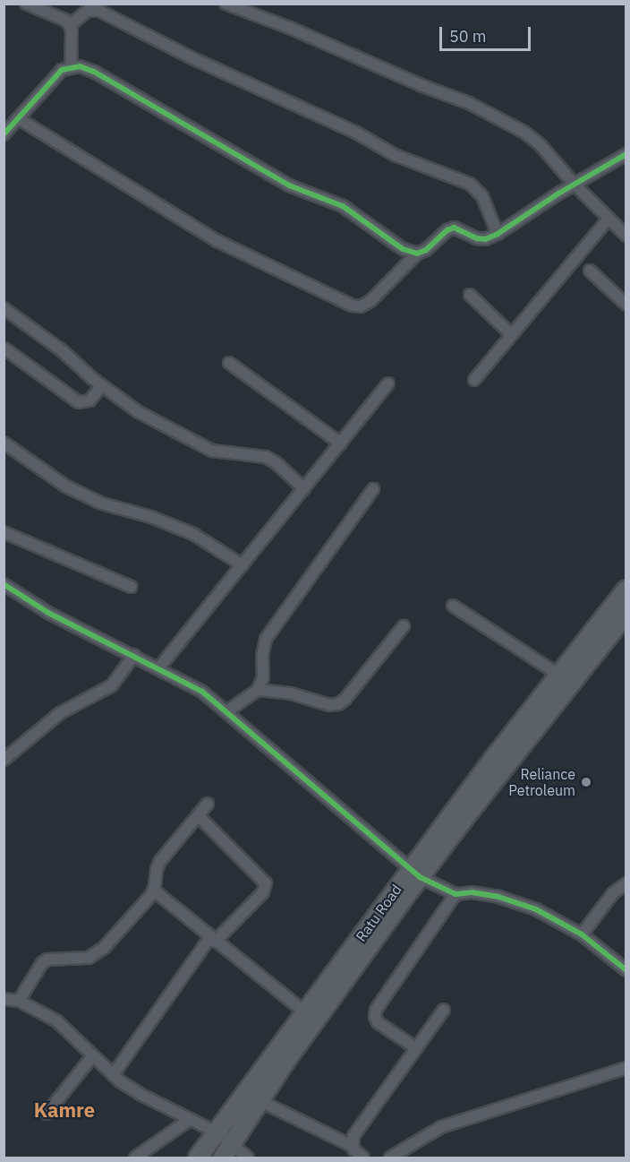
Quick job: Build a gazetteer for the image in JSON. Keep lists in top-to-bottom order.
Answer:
{
  "streets": {
    "main road": ["Ratu Road"]
  },
  "districts": ["Kamre"],
  "places": ["Reliance Petroleum"],
  "scale_bar": "50 m"
}
